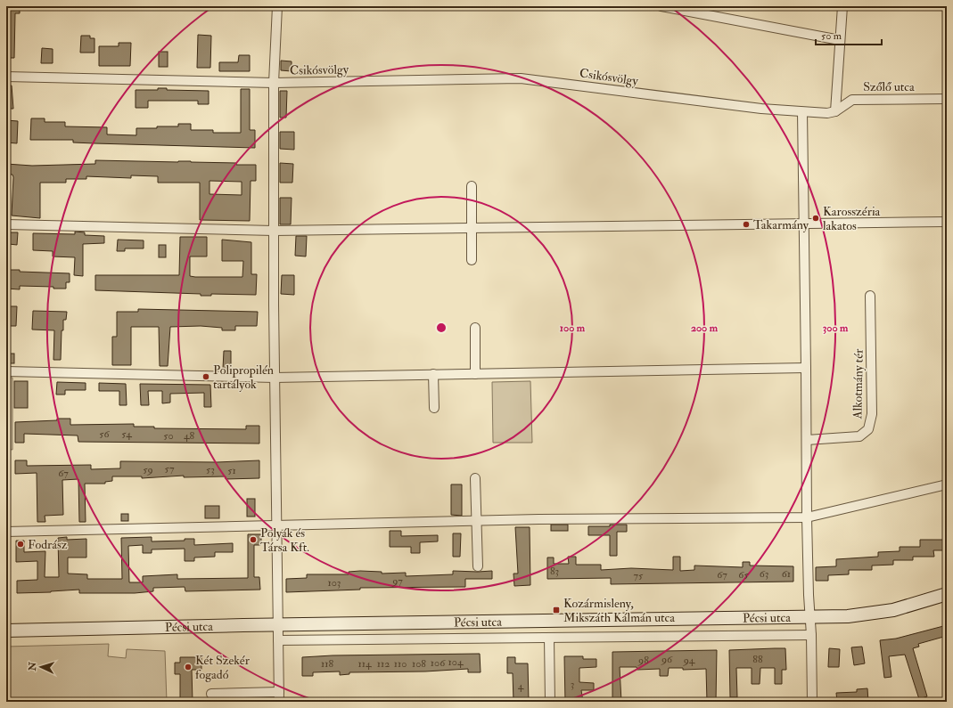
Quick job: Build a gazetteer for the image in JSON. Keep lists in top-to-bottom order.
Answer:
{
  "streets": {
    "main road": ["Pécsi utca"],
    "street": ["Csikósvölgy", "Szőlő utca", "Alkotmány tér"]
  },
  "crossings": [
    ["Csikósvölgy", "Szőlő utca"]
  ],
  "places": {
    "other": [
      "Karosszéria lakatos",
      "Takarmány",
      "Polipropilén tartályok",
      "Polyák és Társa Kft.",
      "Fodrász",
      "Két Szekér fogadó"
    ],
    "transit": ["Kozármisleny, Mikszáth Kálmán utca"]
  },
  "house_numbers": [
    "56",
    "54",
    "50",
    "48",
    "57",
    "59",
    "53",
    "51",
    "67",
    "83",
    "63",
    "61",
    "67",
    "65",
    "75",
    "97",
    "103",
    "96",
    "88",
    "98",
    "94",
    "104",
    "106",
    "118",
    "114",
    "112",
    "110",
    "108",
    "3",
    "4"
  ],
  "scale_bar": "50 m",
  "north": "left",
  "rings": ["100 m", "200 m", "300 m"]
}
